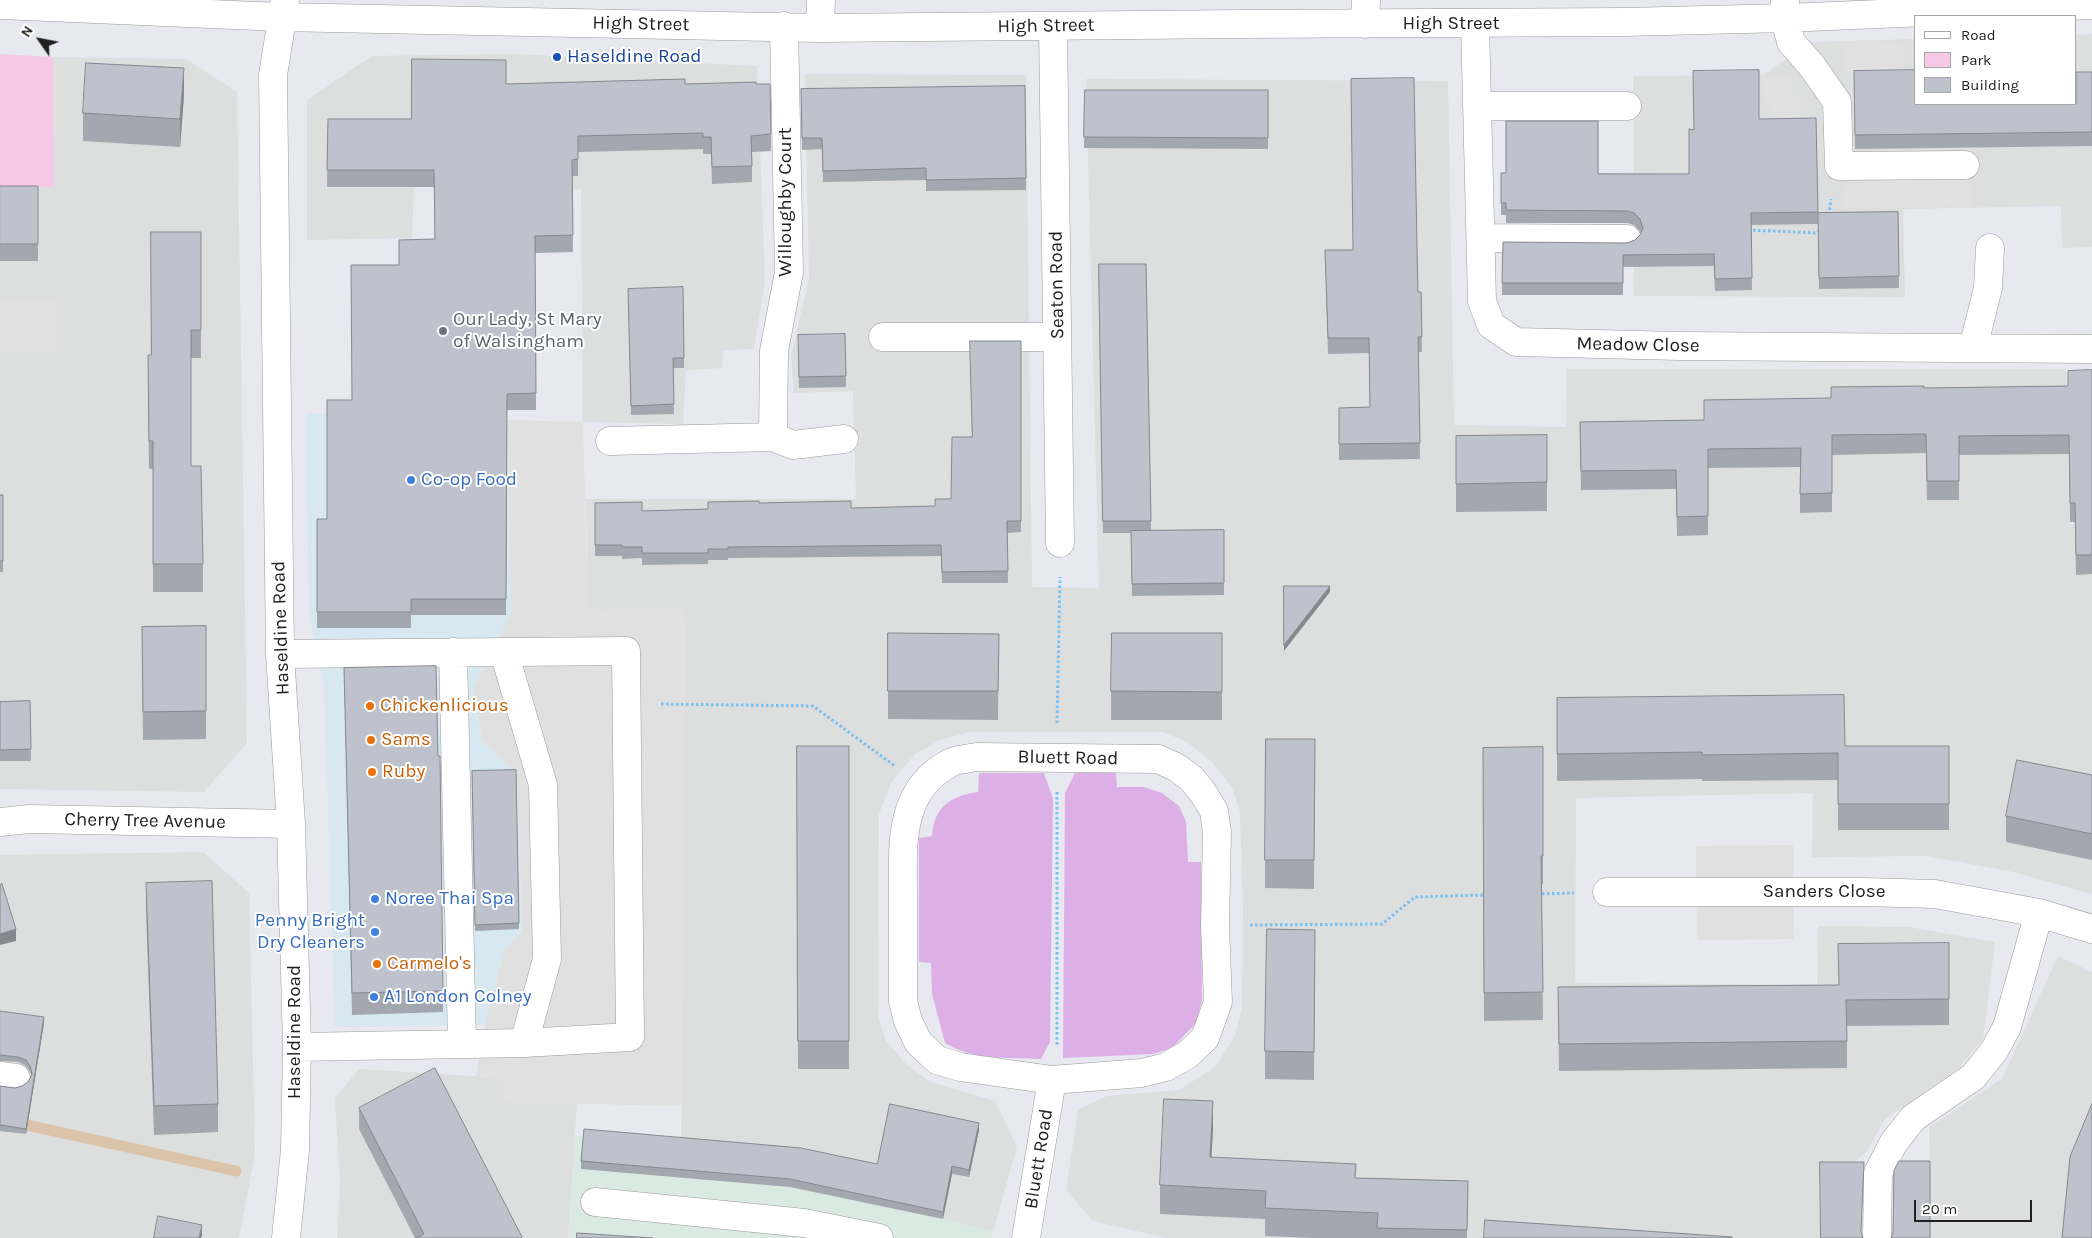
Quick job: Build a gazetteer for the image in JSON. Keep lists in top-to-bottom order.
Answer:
{
  "streets": {
    "street": [
      "High Street",
      "Willoughby Court",
      "Seaton Road",
      "Meadow Close",
      "Haseldine Road",
      "Bluett Road",
      "Cherry Tree Avenue",
      "Sanders Close"
    ]
  },
  "crossings": [
    ["High Street", "Willoughby Court"],
    ["High Street", "Seaton Road"],
    ["High Street", "Meadow Close"],
    ["High Street", "Haseldine Road"],
    ["Haseldine Road", "Cherry Tree Avenue"]
  ],
  "places": [
    "Haseldine Road",
    "Our Lady, St Mary of Walsingham",
    "Co-op Food",
    "Chickenlicious",
    "Sams",
    "Ruby",
    "Noree Thai Spa",
    "Penny Bright Dry Cleaners",
    "Carmelo's",
    "A1 London Colney"
  ],
  "legend": ["Road", "Park", "Building"],
  "scale_bar": "20 m",
  "north": "top left"
}
